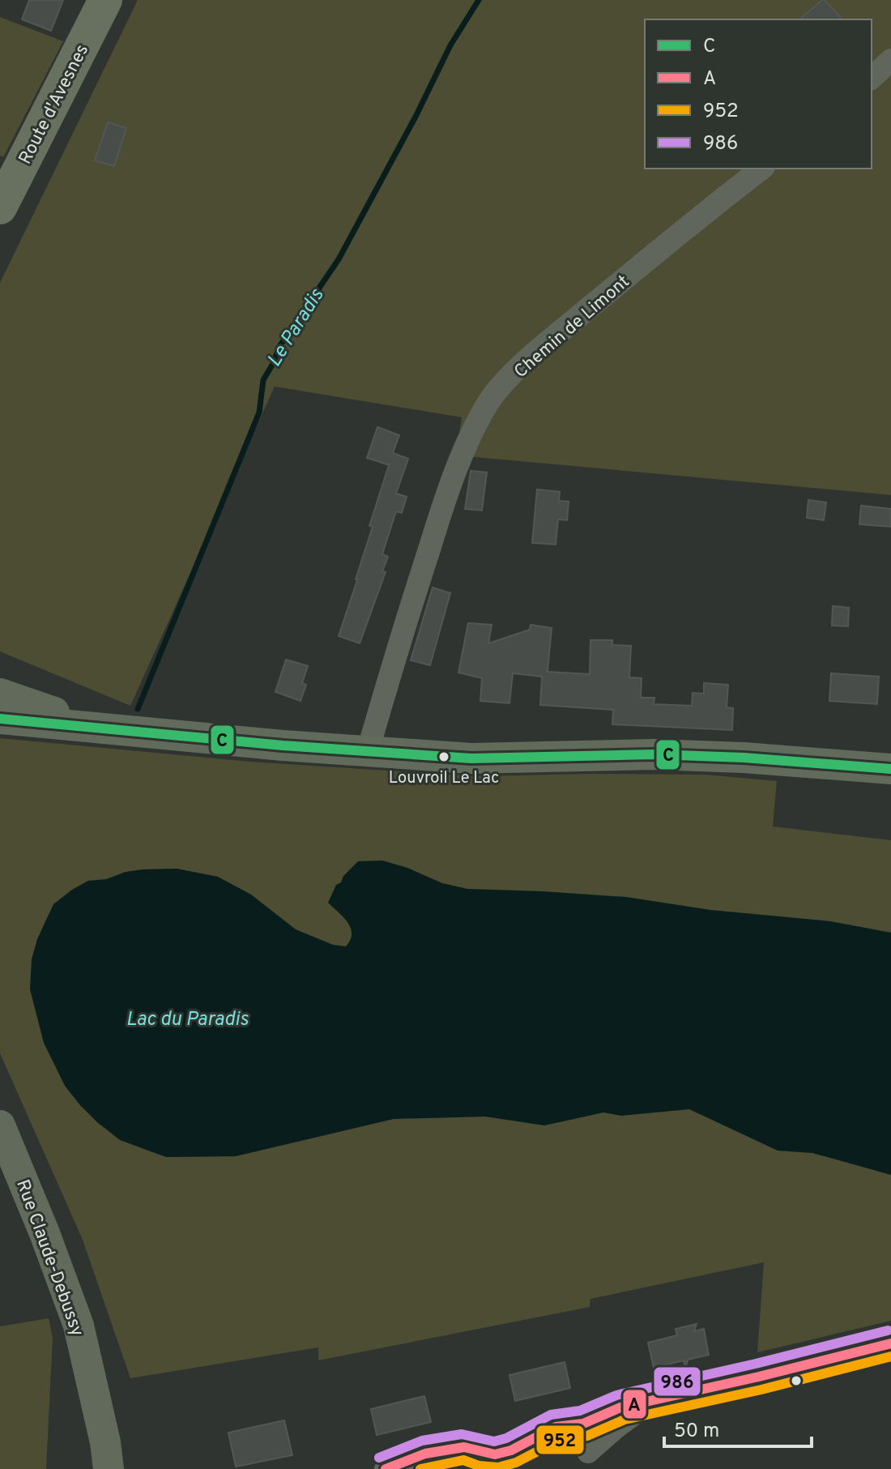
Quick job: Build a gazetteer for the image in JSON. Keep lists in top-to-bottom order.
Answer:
{
  "streets": {
    "main road": ["Route d'Avesnes", "Rue Claude-Debussy"],
    "street": ["Chemin de Limont"]
  },
  "water": ["Le Paradis", "Lac du Paradis"],
  "places": ["Louvroil Le Lac"],
  "lines": [
    "transit line C",
    "transit line 986",
    "transit line A",
    "transit line 952"
  ],
  "legend": [
    "C",
    "A",
    "952",
    "986"
  ],
  "scale_bar": "50 m"
}
